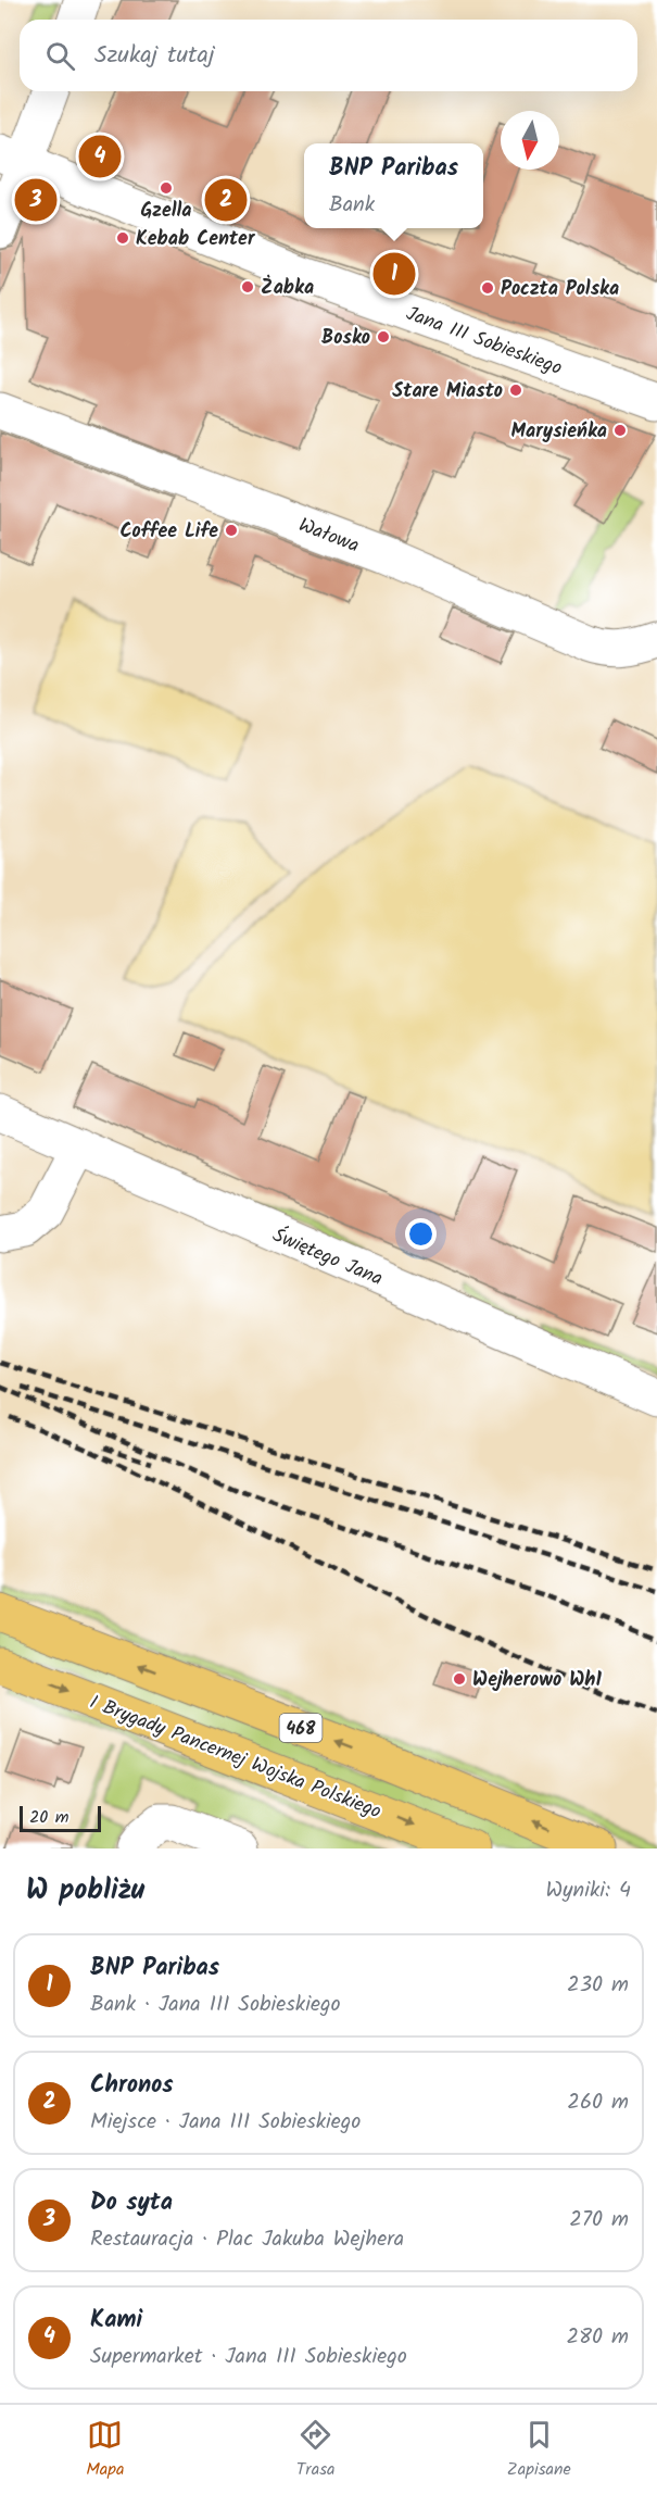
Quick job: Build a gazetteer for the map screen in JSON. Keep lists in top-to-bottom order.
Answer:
{
  "streets": {
    "main road": ["468", "I Brygady Pancernej Wojska Polskiego"],
    "street": ["Jana III Sobieskiego", "Wałowa", "Świętego Jana"]
  },
  "places": [
    "Gzella",
    "Kebab Center",
    "Żabka",
    "Poczta Polska",
    "Bosko",
    "Stare Miasto",
    "Marysieńka",
    "Coffee Life",
    "Wejherowo Wh1"
  ],
  "scale_bar": "20 m",
  "north": "bottom",
  "page": {
    "search": "Szukaj tutaj",
    "pins": [
      "4",
      "2",
      "3",
      "1"
    ],
    "popup": ["BNP Paribas", "Bank"],
    "scale": "20 m",
    "heading": ["W pobliżu", "Wyniki: 4"],
    "list": [
      {
        "mark": "1",
        "name": "BNP Paribas",
        "note": "Bank · Jana III Sobieskiego",
        "value": "230 m"
      },
      {
        "mark": "2",
        "name": "Chronos",
        "note": "Miejsce · Jana III Sobieskiego",
        "value": "260 m"
      },
      {
        "mark": "3",
        "name": "Do syta",
        "note": "Restauracja · Plac Jakuba Wejhera",
        "value": "270 m"
      },
      {
        "mark": "4",
        "name": "Kami",
        "note": "Supermarket · Jana III Sobieskiego",
        "value": "280 m"
      }
    ],
    "nav": ["Mapa", "Trasa", "Zapisane"]
  }
}
